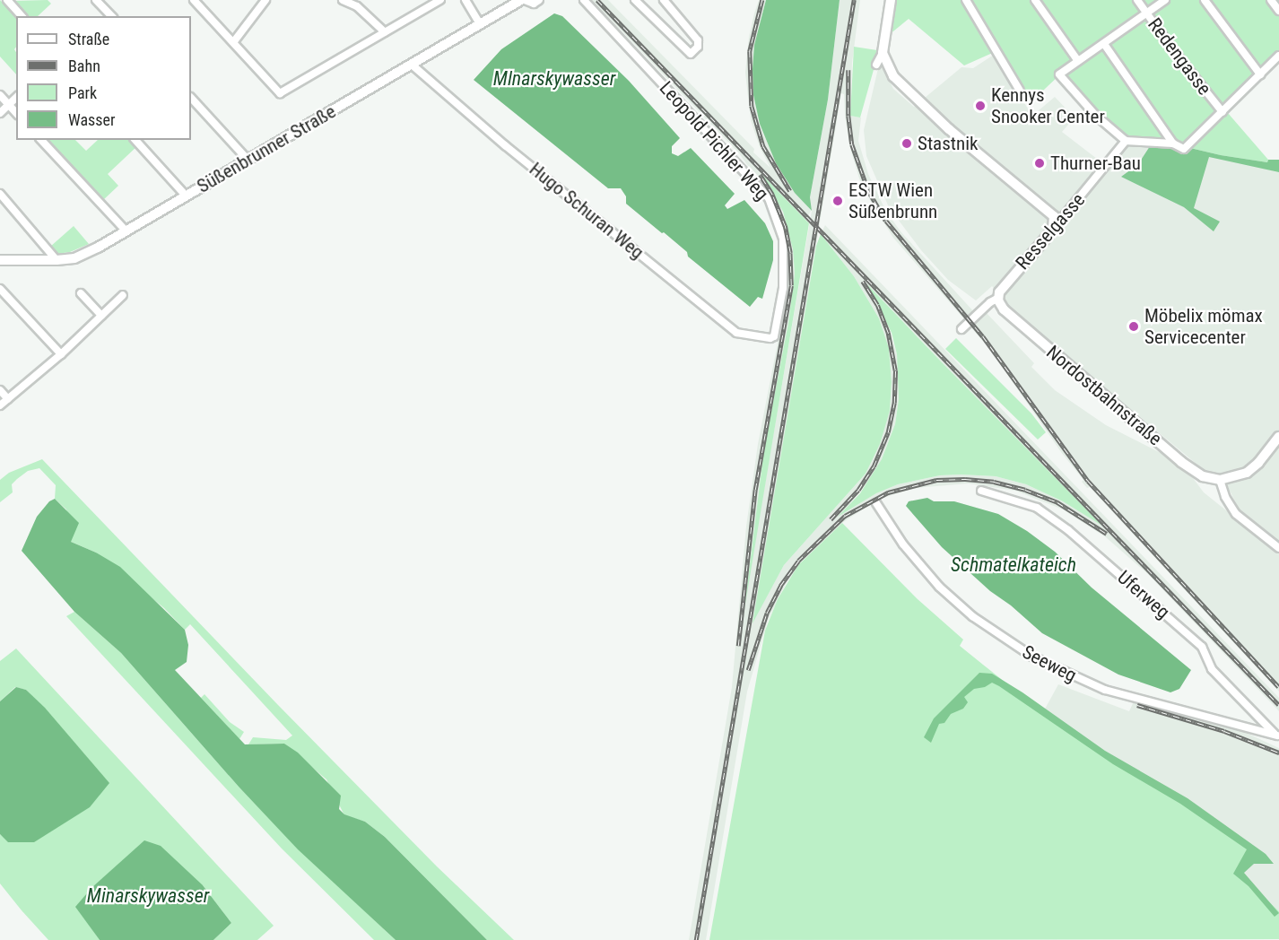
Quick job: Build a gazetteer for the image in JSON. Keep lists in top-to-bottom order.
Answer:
{
  "streets": {
    "street": [
      "Redengasse",
      "Leopold Pichler Weg",
      "Süßenbrunner Straße",
      "Hugo Schuran Weg",
      "Resselgasse",
      "Nordostbahnstraße",
      "Uferweg",
      "Seeweg"
    ]
  },
  "crossings": [
    ["Leopold Pichler Weg", "Hugo Schuran Weg"],
    ["Süßenbrunner Straße", "Hugo Schuran Weg"],
    ["Resselgasse", "Nordostbahnstraße"],
    ["Uferweg", "Seeweg"]
  ],
  "water": ["Mlnarskywasser", "Schmatelkateich", "Minarskywasser"],
  "places": [
    "Kennys Snooker Center",
    "Stastnik",
    "Thurner-Bau",
    "ESTW Wien Süßenbrunn",
    "Möbelix mömax Servicecenter"
  ],
  "legend": [
    "Straße",
    "Bahn",
    "Park",
    "Wasser"
  ]
}
